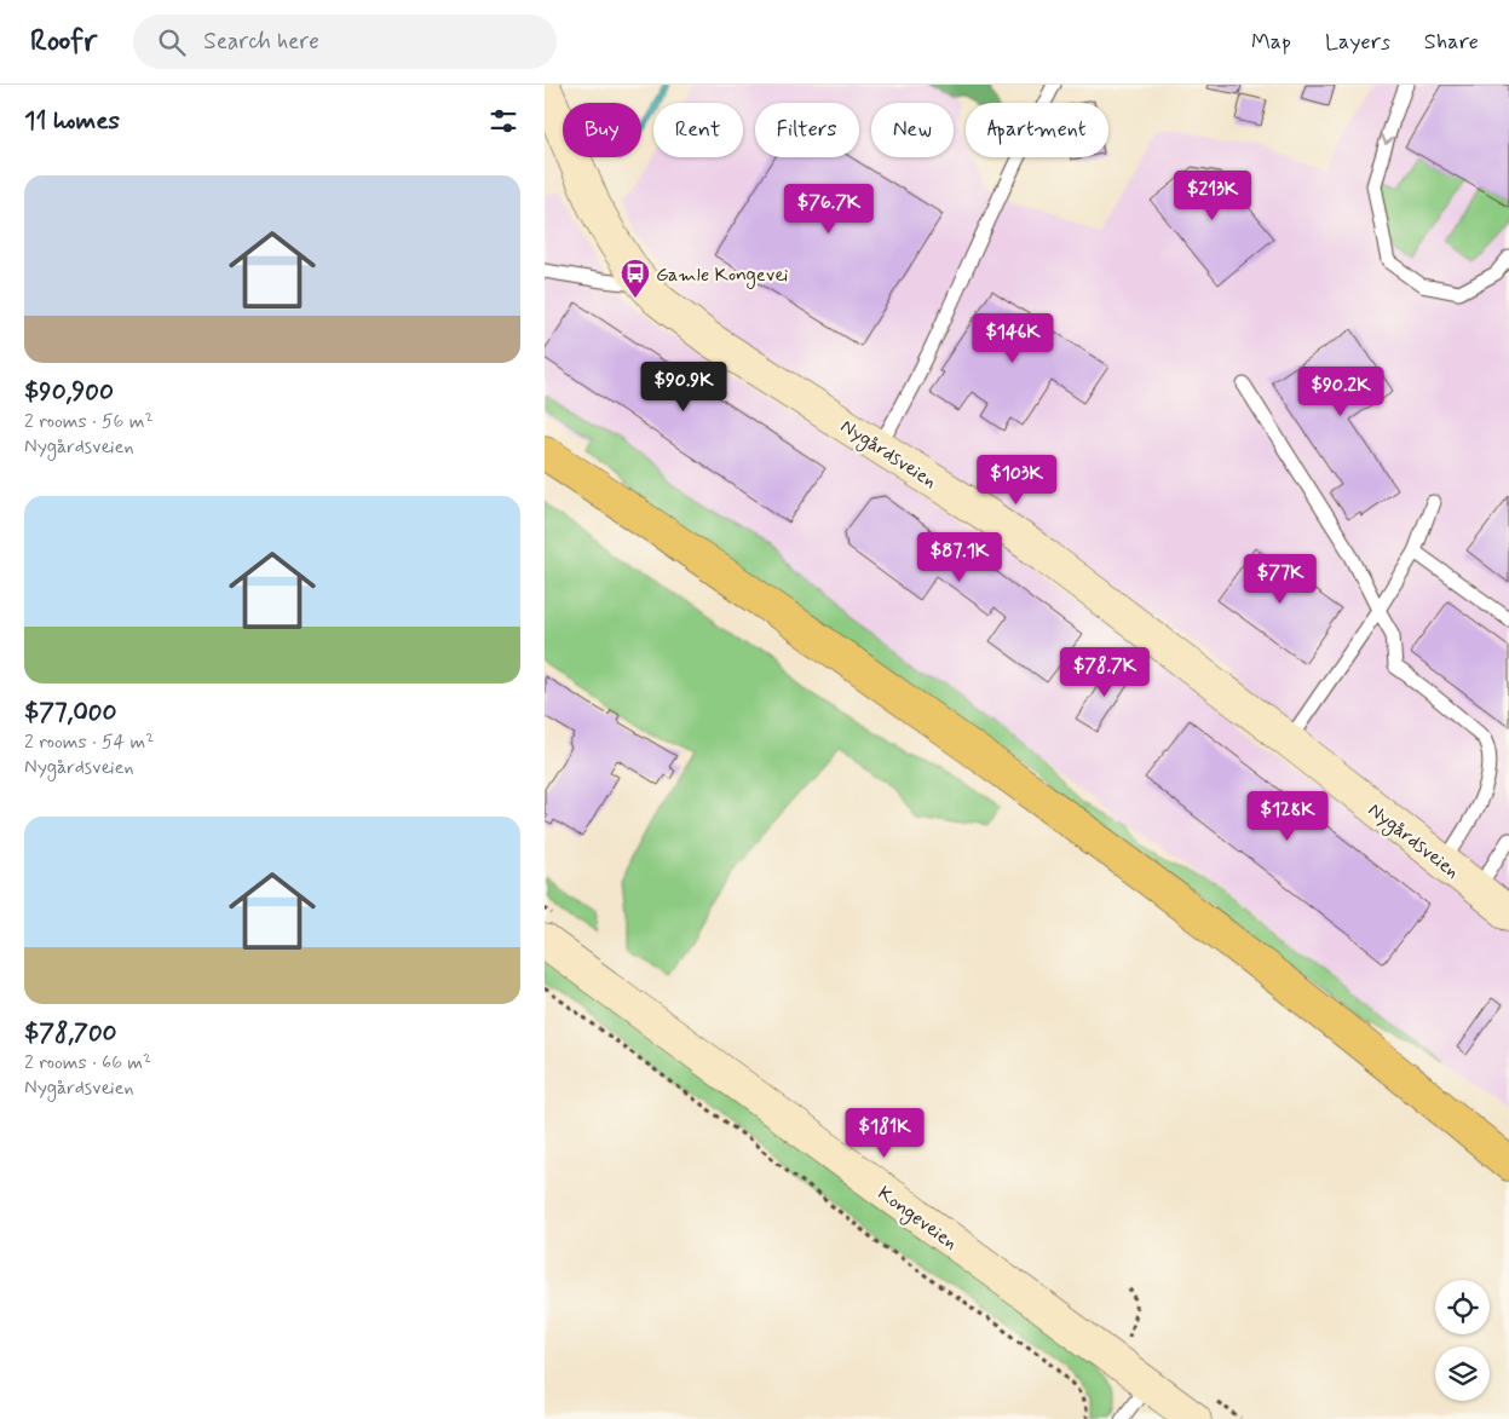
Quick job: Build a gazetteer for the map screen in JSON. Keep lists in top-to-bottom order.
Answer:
{
  "streets": {
    "street": ["Nygårdsveien", "Kongeveien"]
  },
  "places": {
    "bus stop": ["Gamle Kongevei"]
  },
  "page": {
    "header": "Roofr",
    "search": "Search here",
    "nav": ["Map", "Layers", "Share"],
    "heading": "11 homes",
    "chip": [
      "Buy",
      "Rent",
      "Filters",
      "New",
      "Apartment"
    ],
    "list": [
      {
        "name": "$90,900",
        "note": "2 rooms · 56 m² · Nygårdsveien"
      },
      {
        "name": "$77,000",
        "note": "2 rooms · 54 m² · Nygårdsveien"
      },
      {
        "name": "$78,700",
        "note": "2 rooms · 66 m² · Nygårdsveien"
      }
    ],
    "price": [
      "$213K",
      "$76.7K",
      "$146K",
      "$90.9K",
      "$90.2K",
      "$103K",
      "$87.1K",
      "$77K",
      "$78.7K",
      "$128K",
      "$181K"
    ]
  }
}
